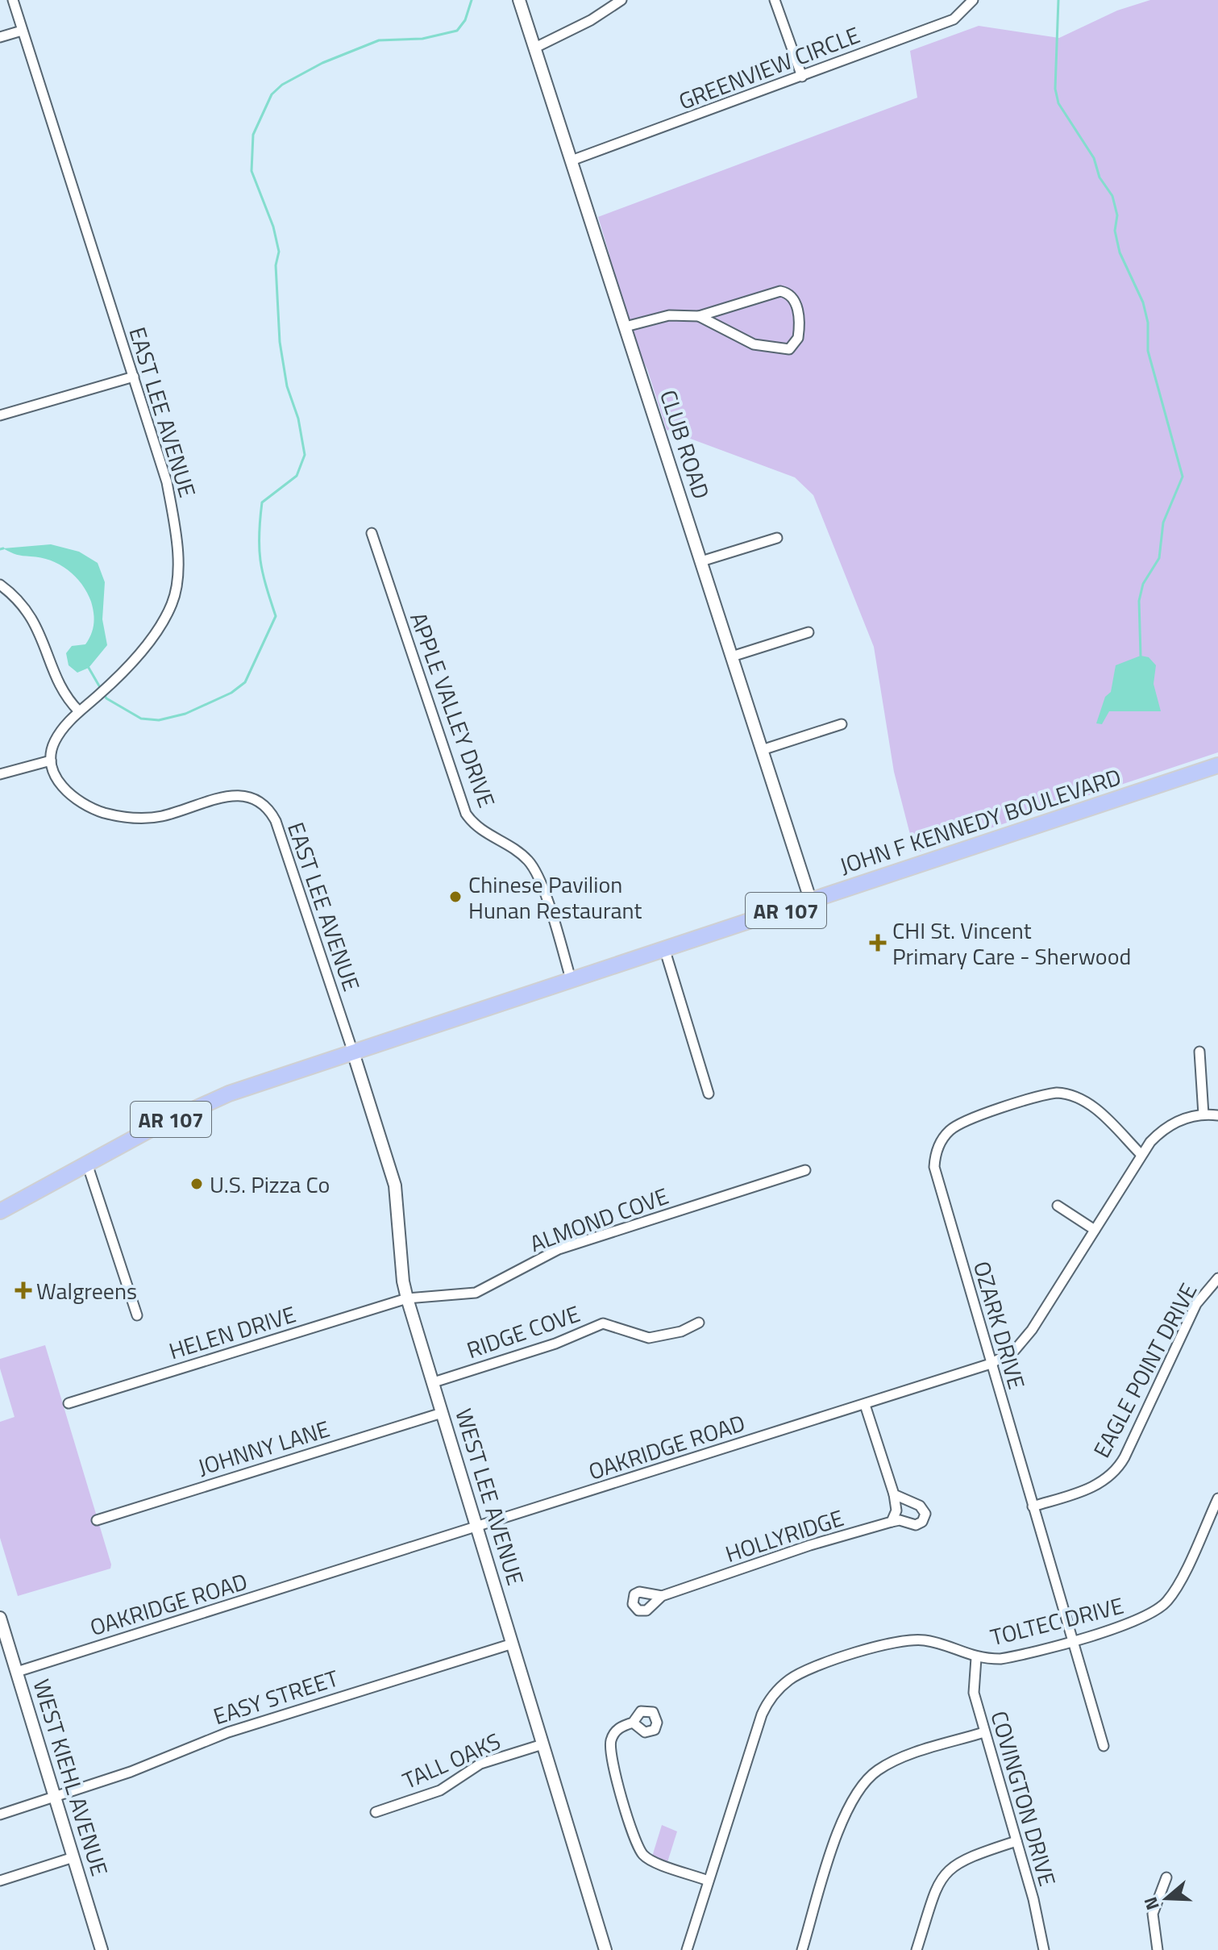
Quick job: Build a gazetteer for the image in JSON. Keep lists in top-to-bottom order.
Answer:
{
  "streets": {
    "main road": ["JOHN F KENNEDY BOULEVARD", "AR 107"],
    "street": [
      "GREENVIEW CIRCLE",
      "EAST LEE AVENUE",
      "CLUB ROAD",
      "APPLE VALLEY DRIVE",
      "ALMOND COVE",
      "OZARK DRIVE",
      "RIDGE COVE",
      "HELEN DRIVE",
      "EAGLE POINT DRIVE",
      "OAKRIDGE ROAD",
      "JOHNNY LANE",
      "WEST LEE AVENUE",
      "HOLLYRIDGE",
      "TOLTEC DRIVE",
      "EASY STREET",
      "TALL OAKS",
      "WEST KIEHL AVENUE",
      "COVINGTON DRIVE"
    ]
  },
  "crossings": [
    ["GREENVIEW CIRCLE", "CLUB ROAD"],
    ["EAST LEE AVENUE", "JOHN F KENNEDY BOULEVARD"],
    ["EAST LEE AVENUE", "AR 107"],
    ["EAST LEE AVENUE", "WEST LEE AVENUE"],
    ["CLUB ROAD", "JOHN F KENNEDY BOULEVARD"],
    ["APPLE VALLEY DRIVE", "JOHN F KENNEDY BOULEVARD"],
    ["JOHN F KENNEDY BOULEVARD", "AR 107"],
    ["JOHN F KENNEDY BOULEVARD", "WEST LEE AVENUE"],
    ["AR 107", "WEST LEE AVENUE"],
    ["ALMOND COVE", "HELEN DRIVE"],
    ["ALMOND COVE", "WEST LEE AVENUE"],
    ["OZARK DRIVE", "EAGLE POINT DRIVE"],
    ["OZARK DRIVE", "OAKRIDGE ROAD"],
    ["OZARK DRIVE", "TOLTEC DRIVE"],
    ["RIDGE COVE", "WEST LEE AVENUE"],
    ["HELEN DRIVE", "WEST LEE AVENUE"],
    ["OAKRIDGE ROAD", "WEST LEE AVENUE"],
    ["OAKRIDGE ROAD", "WEST KIEHL AVENUE"],
    ["JOHNNY LANE", "WEST LEE AVENUE"],
    ["WEST LEE AVENUE", "EASY STREET"],
    ["WEST LEE AVENUE", "TALL OAKS"],
    ["TOLTEC DRIVE", "COVINGTON DRIVE"],
    ["EASY STREET", "WEST KIEHL AVENUE"]
  ],
  "places": {
    "other": ["Chinese Pavilion Hunan Restaurant", "U.S. Pizza Co"],
    "health": ["CHI St. Vincent Primary Care - Sherwood", "Walgreens"]
  },
  "north": "left"
}
